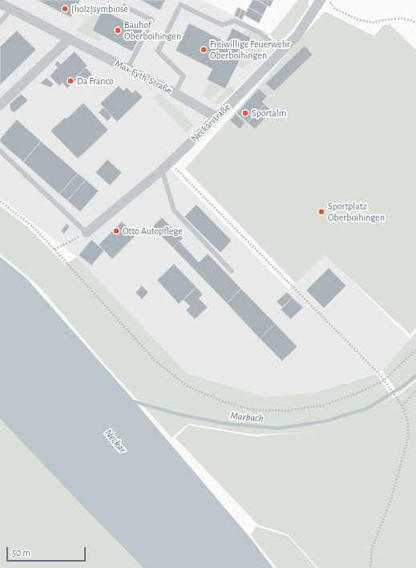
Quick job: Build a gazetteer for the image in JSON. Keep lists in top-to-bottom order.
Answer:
{
  "streets": {
    "street": ["Max-Eyth-Straße", "Neckarstraße"]
  },
  "crossings": [
    ["Max-Eyth-Straße", "Neckarstraße"]
  ],
  "water": ["Marbach", "Neckar"],
  "places": [
    "[holz]symbiose",
    "Bauhof Oberboihingen",
    "Freiwillige Feuerwehr Oberboihingen",
    "Da Franco",
    "Sportalm",
    "Sportplatz Oberboihingen",
    "Otto Autopflege"
  ],
  "scale_bar": "50 m"
}
